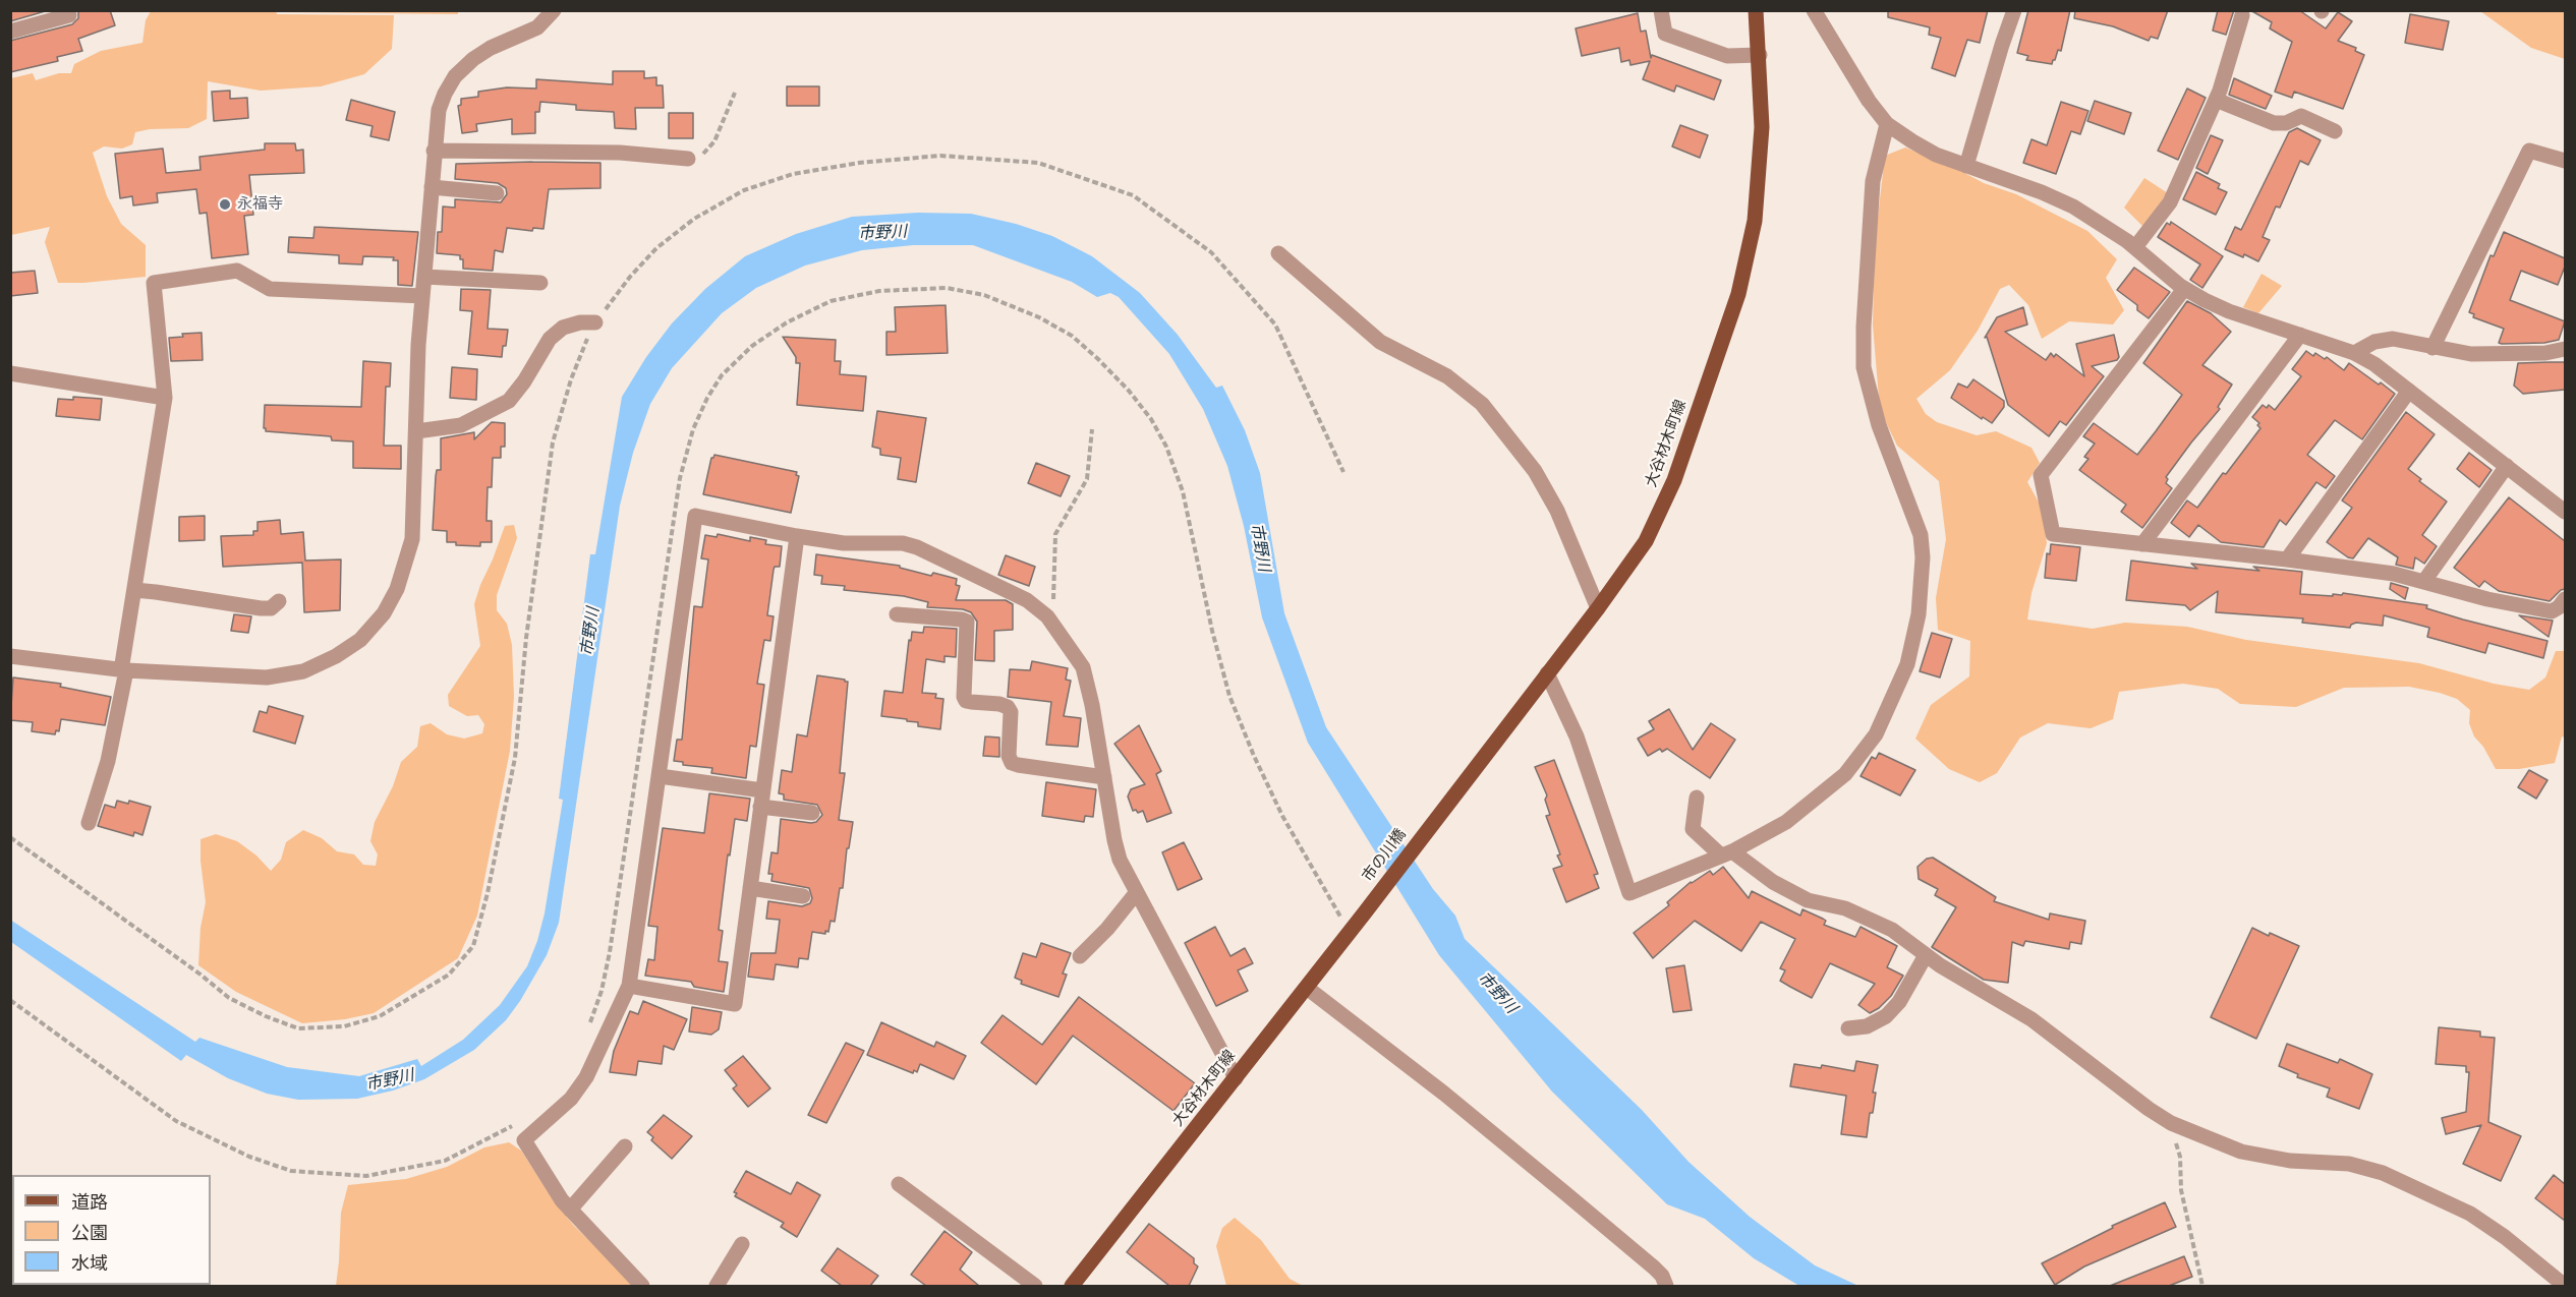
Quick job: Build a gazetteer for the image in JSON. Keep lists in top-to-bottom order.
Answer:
{
  "streets": {
    "main road": ["大谷材木町線", "市の川橋"]
  },
  "crossings": [
    ["大谷材木町線", "市の川橋"]
  ],
  "water": ["市野川"],
  "places": ["永福寺"],
  "legend": ["道路", "公園", "水域"]
}
